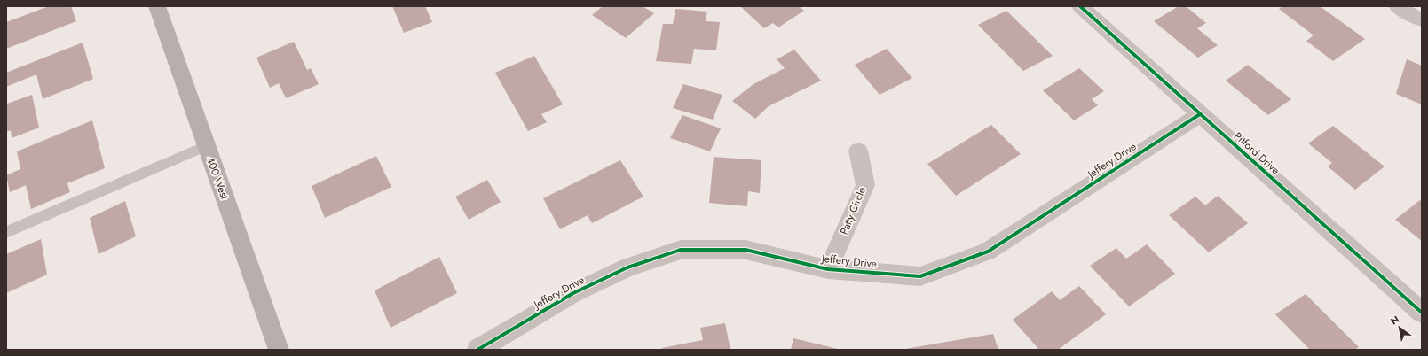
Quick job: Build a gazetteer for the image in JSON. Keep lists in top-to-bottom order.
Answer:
{
  "streets": {
    "main road": ["400 West"],
    "street": ["Pitford Drive", "Jeffery Drive", "Patty Circle"]
  },
  "crossings": [
    ["Pitford Drive", "Jeffery Drive"],
    ["Jeffery Drive", "Patty Circle"]
  ],
  "north": "top left"
}
